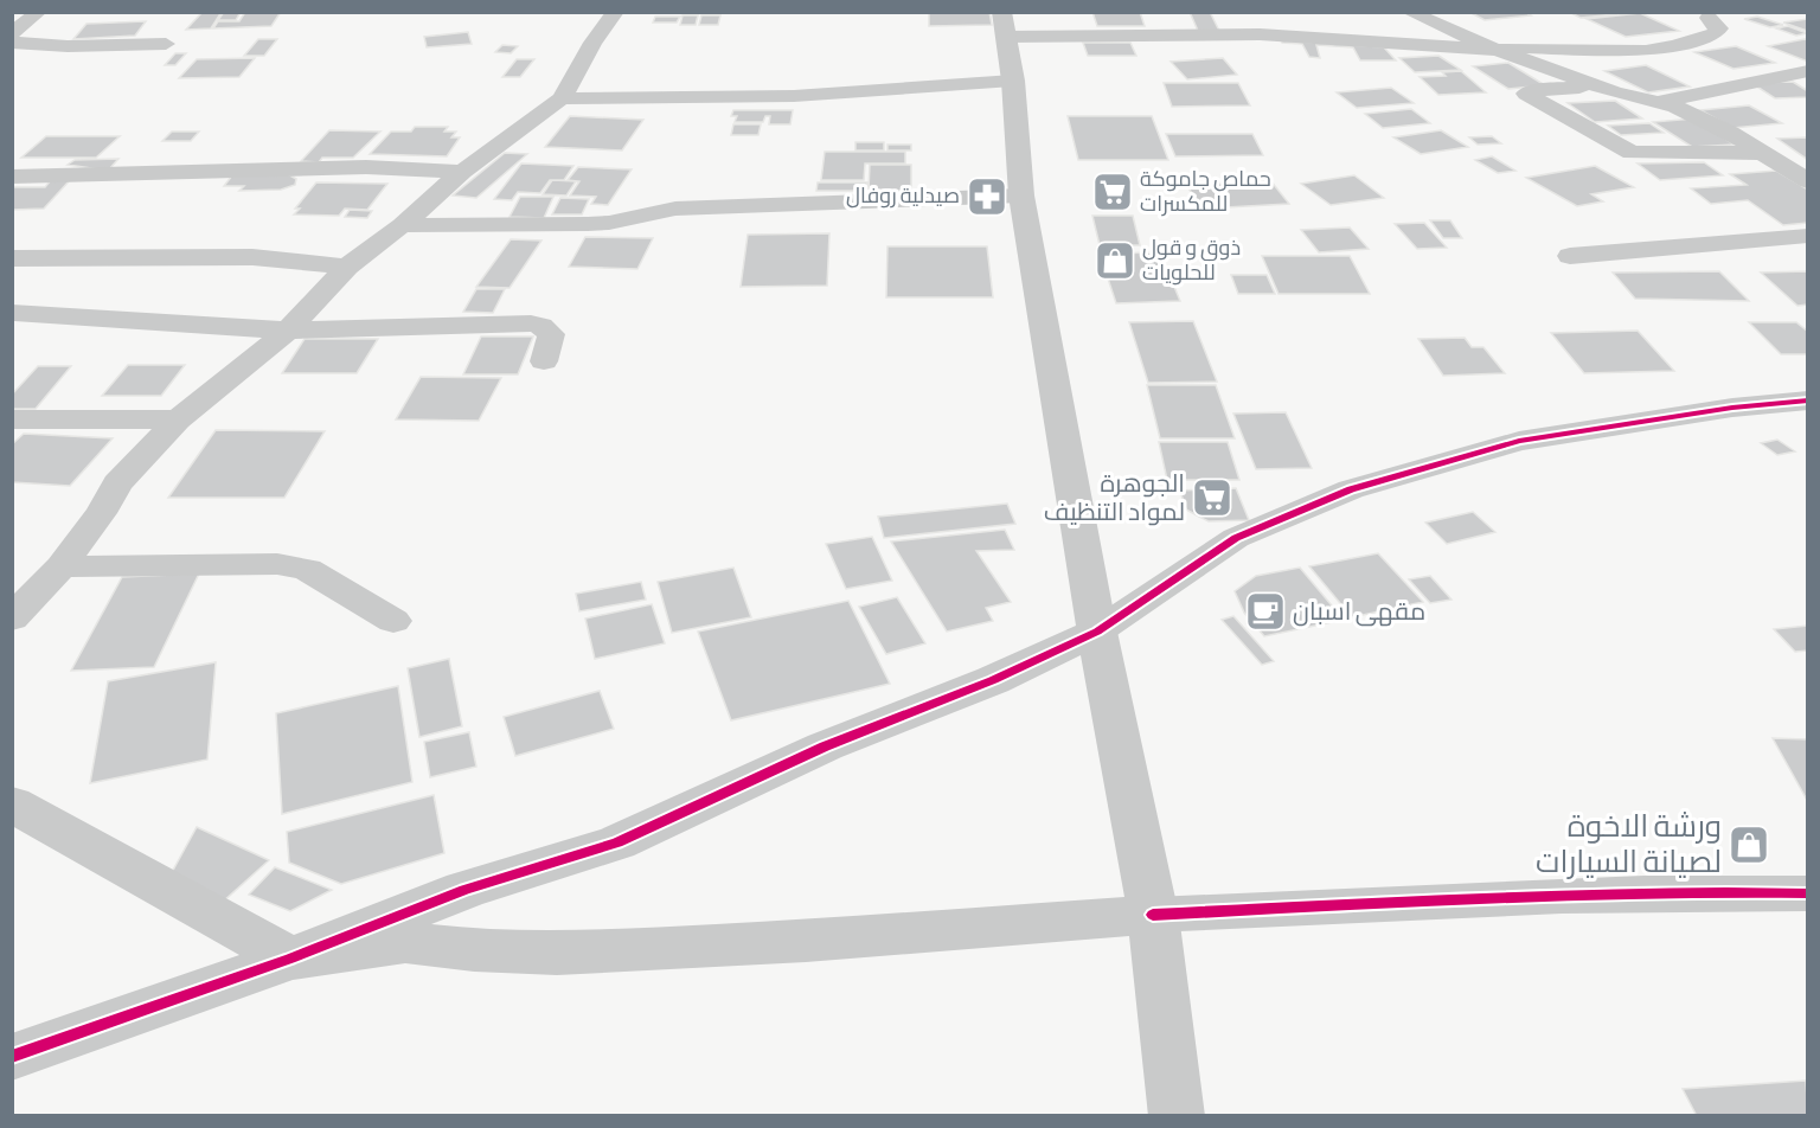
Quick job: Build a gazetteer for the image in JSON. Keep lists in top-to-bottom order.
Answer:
{
  "places": {
    "supermarket": ["حماص جاموكة للمكسرات", "الجوهرة لمواد التنظيف"],
    "pharmacy": ["صيدلية روفال"],
    "shop": ["ذوق و قول للحلويات", "ورشة الاخوة لصيانة السيارات"],
    "cafe": ["مقهى اسبان"]
  }
}
